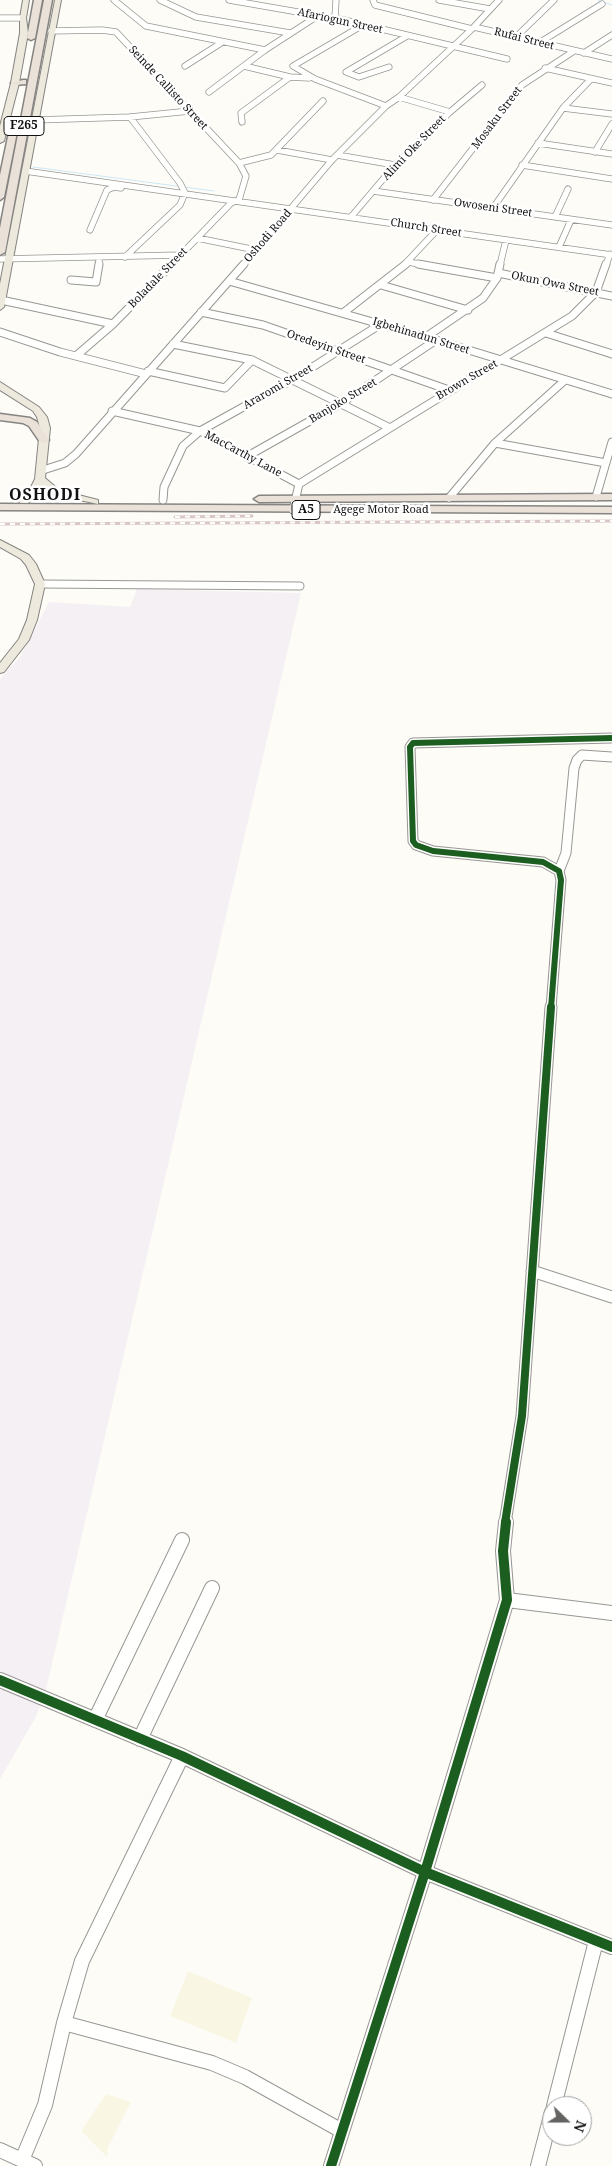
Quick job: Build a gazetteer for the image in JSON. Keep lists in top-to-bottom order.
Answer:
{
  "streets": {
    "highway": ["F265", "A5", "Agege Motor Road"],
    "street": [
      "Afariogun Street",
      "Rufai Street",
      "Seinde Callisto Street",
      "Mosaku Street",
      "Alimi Oke Street",
      "Owoseni Street",
      "Church Street",
      "Oshodi Road",
      "Boladale Street",
      "Okun Owa Street",
      "Igbehinadun Street",
      "Oredeyin Street",
      "Brown Street",
      "Araromi Street",
      "Banjoko Street",
      "MacCarthy Lane"
    ]
  },
  "crossings": [
    ["Afariogun Street", "Oshodi Road"],
    ["Rufai Street", "Mosaku Street"],
    ["Rufai Street", "Oshodi Road"],
    ["Seinde Callisto Street", "Church Street"],
    ["Seinde Callisto Street", "Boladale Street"],
    ["Mosaku Street", "Owoseni Street"],
    ["Alimi Oke Street", "Owoseni Street"],
    ["Alimi Oke Street", "Church Street"],
    ["Church Street", "Oshodi Road"],
    ["Church Street", "Boladale Street"],
    ["Church Street", "Brown Street"],
    ["Oshodi Road", "Igbehinadun Street"],
    ["Oshodi Road", "Oredeyin Street"],
    ["Oshodi Road", "MacCarthy Lane"],
    ["Okun Owa Street", "Brown Street"],
    ["Igbehinadun Street", "Brown Street"],
    ["Igbehinadun Street", "Araromi Street"],
    ["Igbehinadun Street", "Banjoko Street"],
    ["Oredeyin Street", "Brown Street"],
    ["Oredeyin Street", "Araromi Street"],
    ["Oredeyin Street", "Banjoko Street"],
    ["Brown Street", "MacCarthy Lane"],
    ["Araromi Street", "MacCarthy Lane"],
    ["Araromi Street", "Agege Motor Road"],
    ["Banjoko Street", "MacCarthy Lane"]
  ],
  "districts": ["OSHODI"],
  "north": "right"
}
